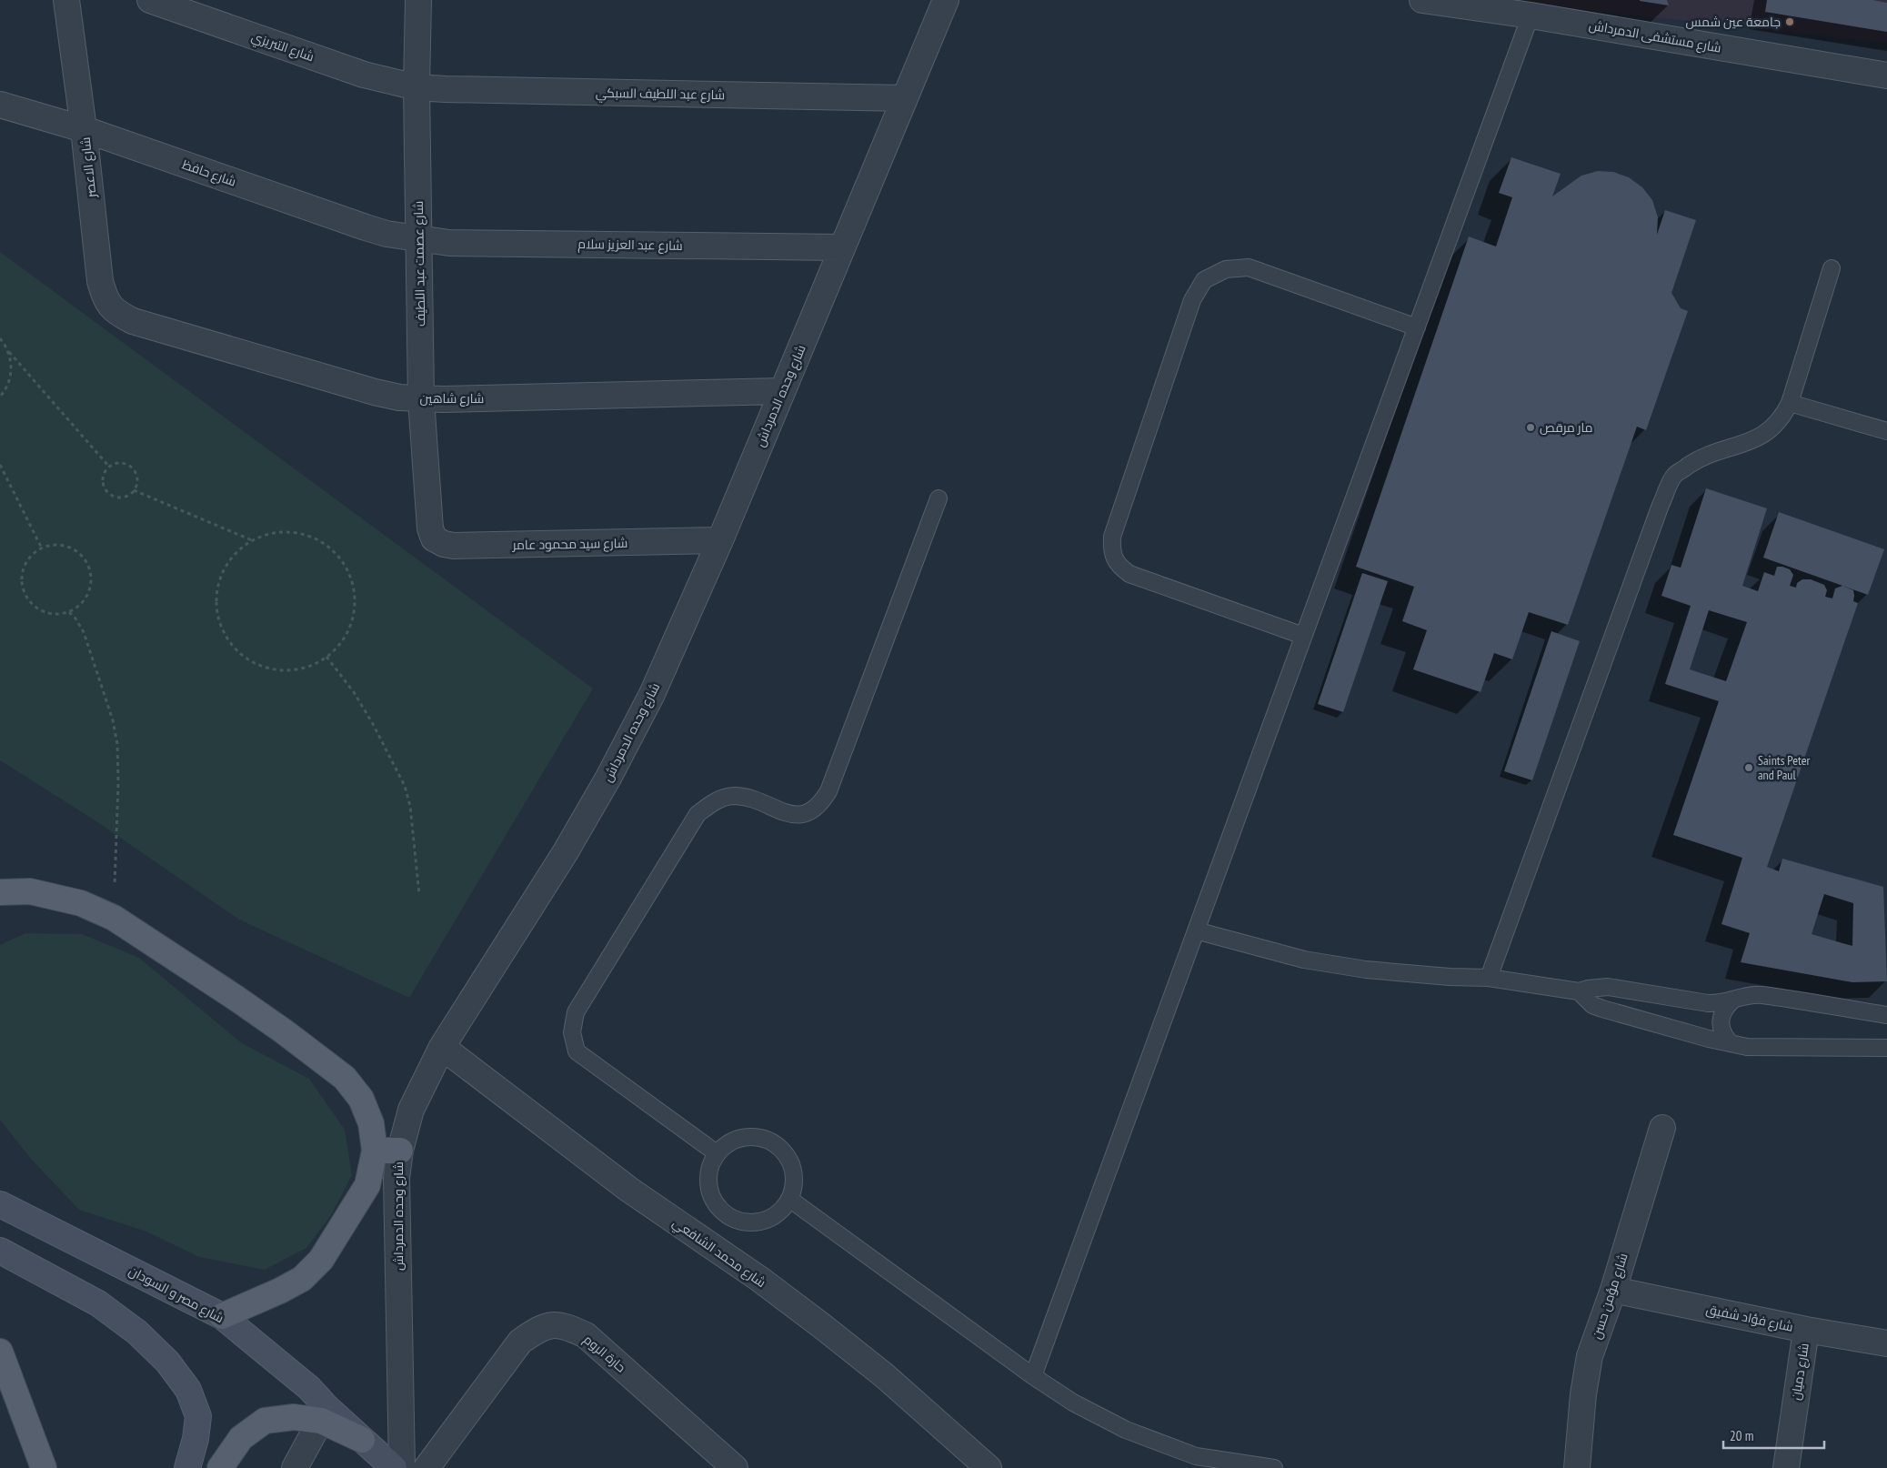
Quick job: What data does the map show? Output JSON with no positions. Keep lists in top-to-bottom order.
{
  "streets": {
    "main road": ["شارع مصر و السودان"],
    "street": [
      "شارع مستشفى الدمرداش",
      "شارع التبريزي",
      "شارع عبد اللطيف السبكي",
      "شارع الاعصر",
      "شارع حافظ",
      "شارع عبد العزيز سلام",
      "شارع عصمت عبد اللطيف",
      "شارع وحده الدمرداش",
      "شارع شاهين",
      "شارع سيد محمود عامر",
      "شارع محمد الشافعي",
      "شارع مؤمن حسن",
      "شارع فؤاد شفيق",
      "حارة الروم",
      "شارع دميان"
    ]
  },
  "crossings": [
    ["شارع التبريزي", "شارع عبد اللطيف السبكي"],
    ["شارع التبريزي", "شارع عصمت عبد اللطيف"],
    ["شارع عبد اللطيف السبكي", "شارع عصمت عبد اللطيف"],
    ["شارع عبد اللطيف السبكي", "شارع وحده الدمرداش"],
    ["شارع الاعصر", "شارع حافظ"],
    ["شارع الاعصر", "شارع شاهين"],
    ["شارع حافظ", "شارع عبد العزيز سلام"],
    ["شارع حافظ", "شارع عصمت عبد اللطيف"],
    ["شارع عبد العزيز سلام", "شارع عصمت عبد اللطيف"],
    ["شارع عبد العزيز سلام", "شارع وحده الدمرداش"],
    ["شارع عصمت عبد اللطيف", "شارع شاهين"],
    ["شارع عصمت عبد اللطيف", "شارع سيد محمود عامر"],
    ["شارع وحده الدمرداش", "شارع شاهين"],
    ["شارع وحده الدمرداش", "شارع سيد محمود عامر"],
    ["شارع وحده الدمرداش", "شارع محمد الشافعي"],
    ["شارع مؤمن حسن", "شارع فؤاد شفيق"],
    ["شارع فؤاد شفيق", "شارع دميان"]
  ],
  "places": ["جامعة عين شمس", "مار مرقص", "Saints Peter and Paul"],
  "scale_bar": "20 m"
}
